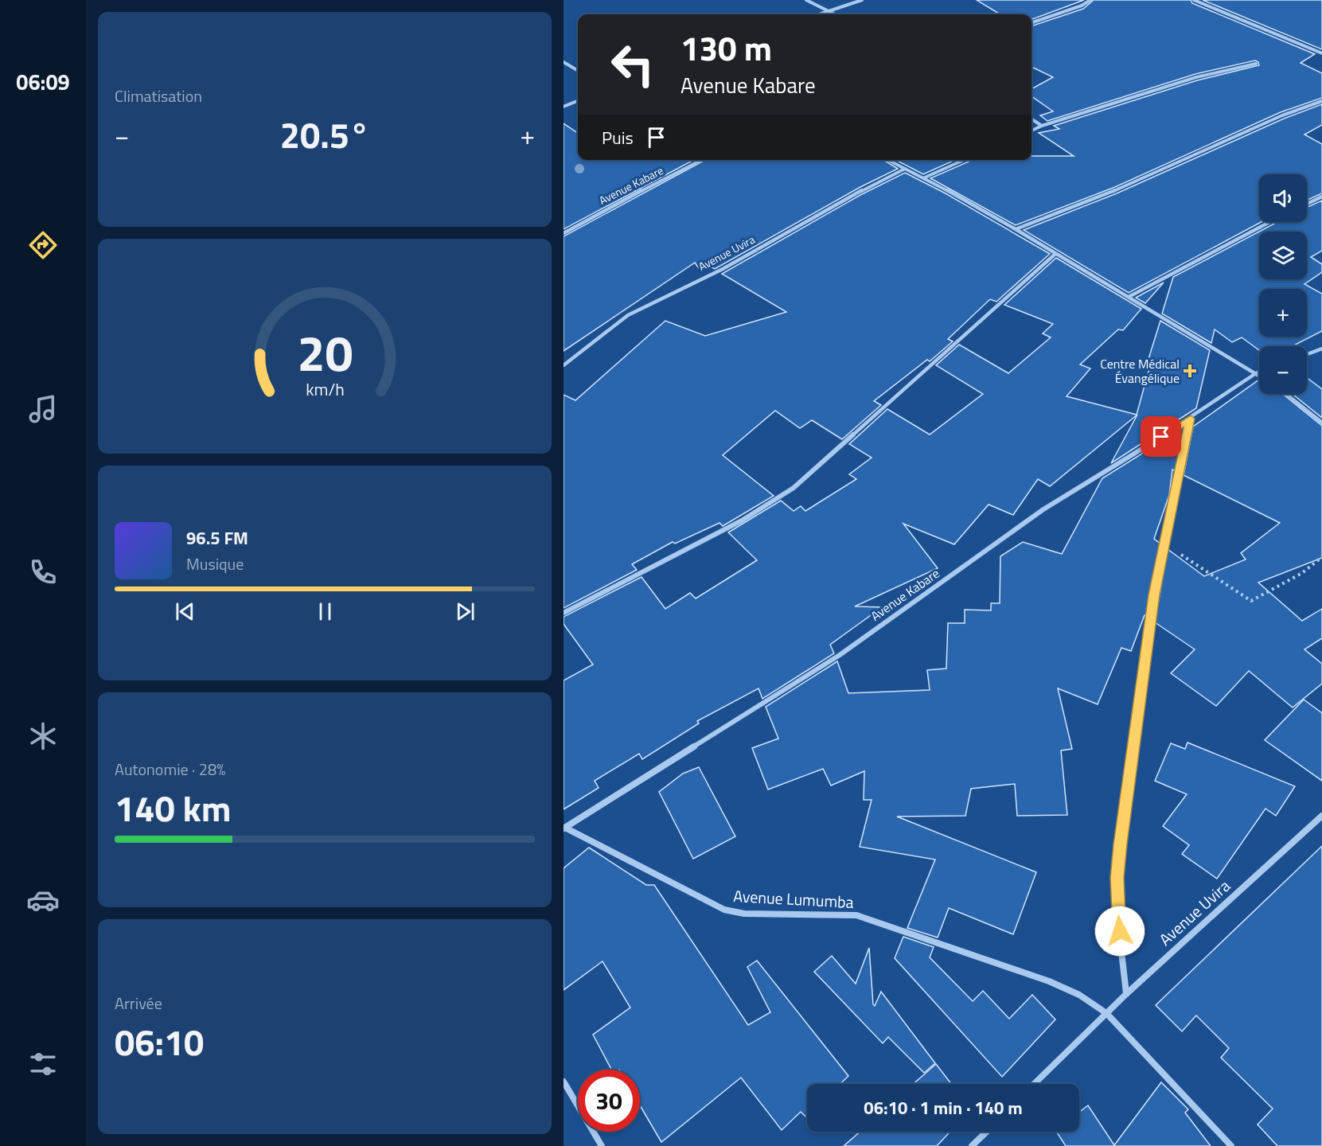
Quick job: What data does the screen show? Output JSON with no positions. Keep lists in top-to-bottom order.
{
  "streets": {
    "street": ["Avenue Kabare", "Avenue Uvira", "Avenue Lumumba"]
  },
  "crossings": [
    ["Avenue Kabare", "Avenue Lumumba"],
    ["Avenue Uvira", "Avenue Lumumba"]
  ],
  "places": {
    "health": ["Centre Médical Évangélique"]
  },
  "page": {
    "tabs": "06:09",
    "tile": [
      "Climatisation",
      ["Autonomie · 28%", "140 km"],
      ["Arrivée", "06:10"]
    ],
    "turn": ["130 m", "Avenue Kabare"],
    "then": "Puis",
    "heat": ["−", "20.5°", "+"],
    "map_buttons": ["+", "−"],
    "song": ["96.5 FM", "Musique"],
    "limit": "30",
    "trip": "06:10 · 1 min · 140 m",
    "gauge": ["20", "km/h"]
  }
}
